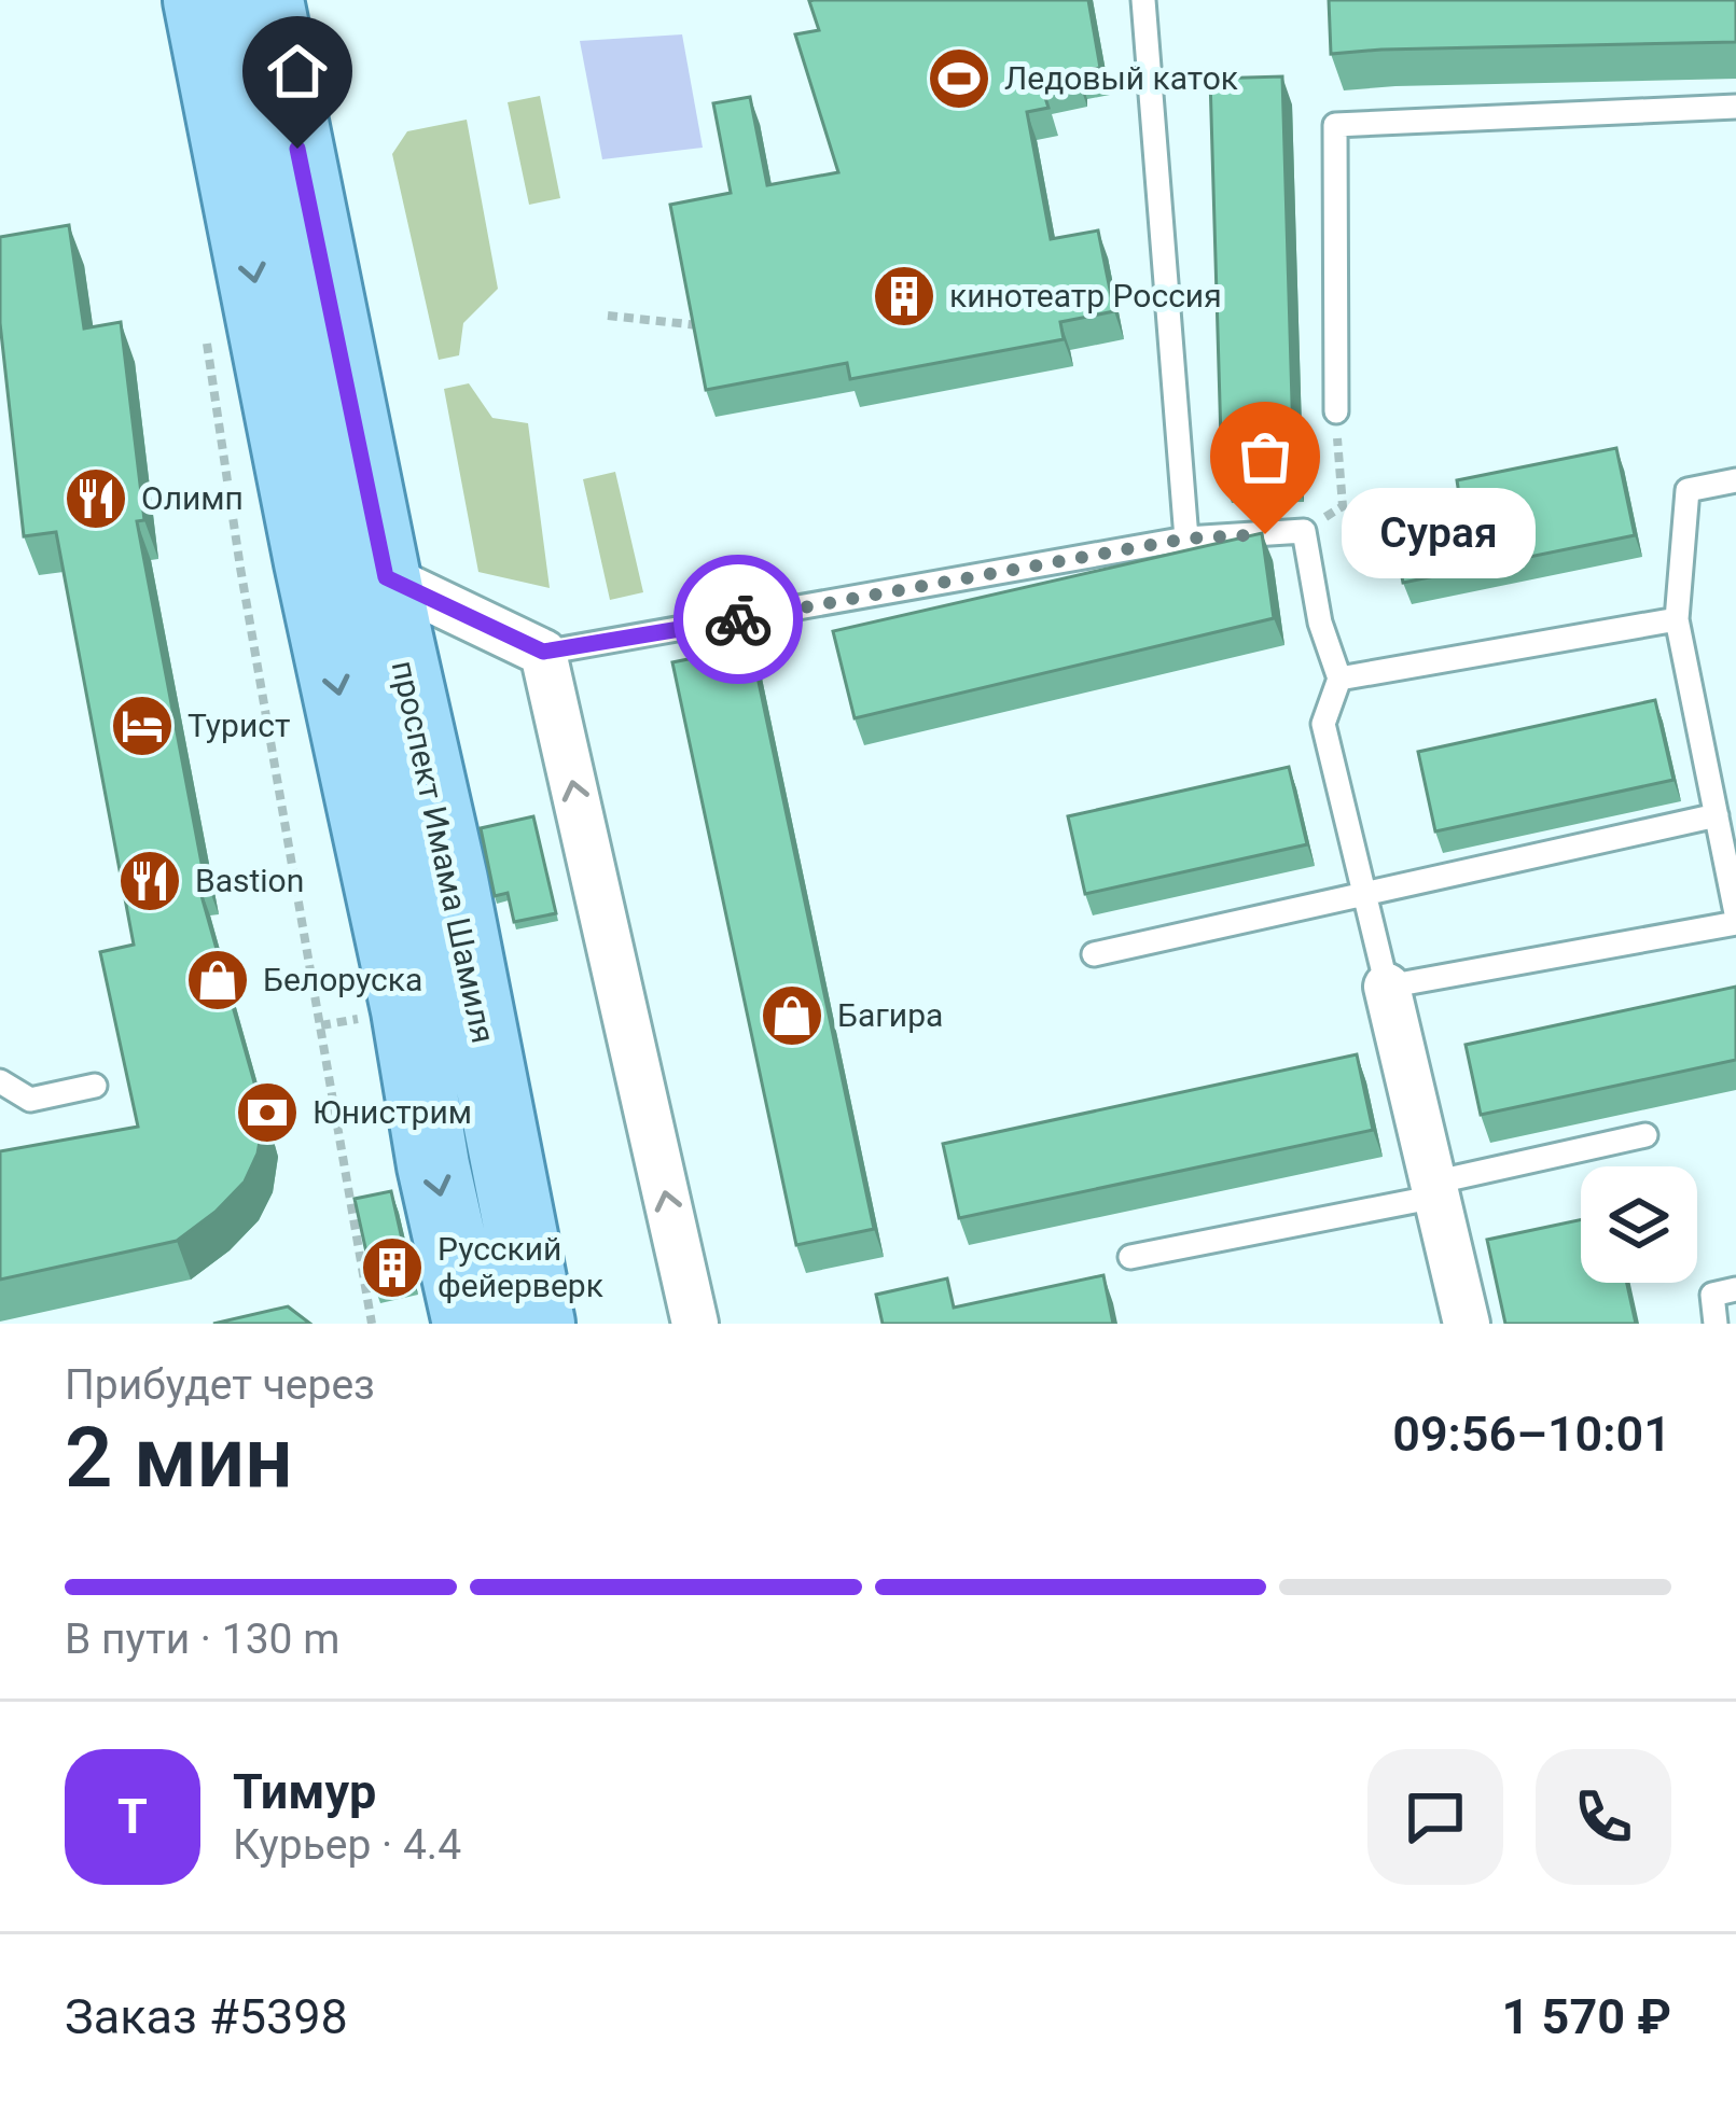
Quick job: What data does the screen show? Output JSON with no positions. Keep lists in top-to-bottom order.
{
  "streets": {
    "main road": ["проспект Имама Шамиля"]
  },
  "places": {
    "sports": ["Ледовый каток"],
    "building": ["кинотеатр Россия", "Русский фейерверк"],
    "restaurant": ["Олимп", "Bastion"],
    "other": ["Сурая"],
    "hotel": ["Турист"],
    "shop": ["Белоруска", "Багира"],
    "bank": ["Юнистрим"]
  },
  "page": {
    "bubble": "Сурая",
    "heading": ["2 мин", "Прибудет через", "09:56–10:01"],
    "panel": [
      "Тимур",
      "Курьер · 4.4",
      "Заказ #5398",
      "1 570 ₽"
    ],
    "bar": "В пути · 130 m",
    "round": "Т"
  }
}
